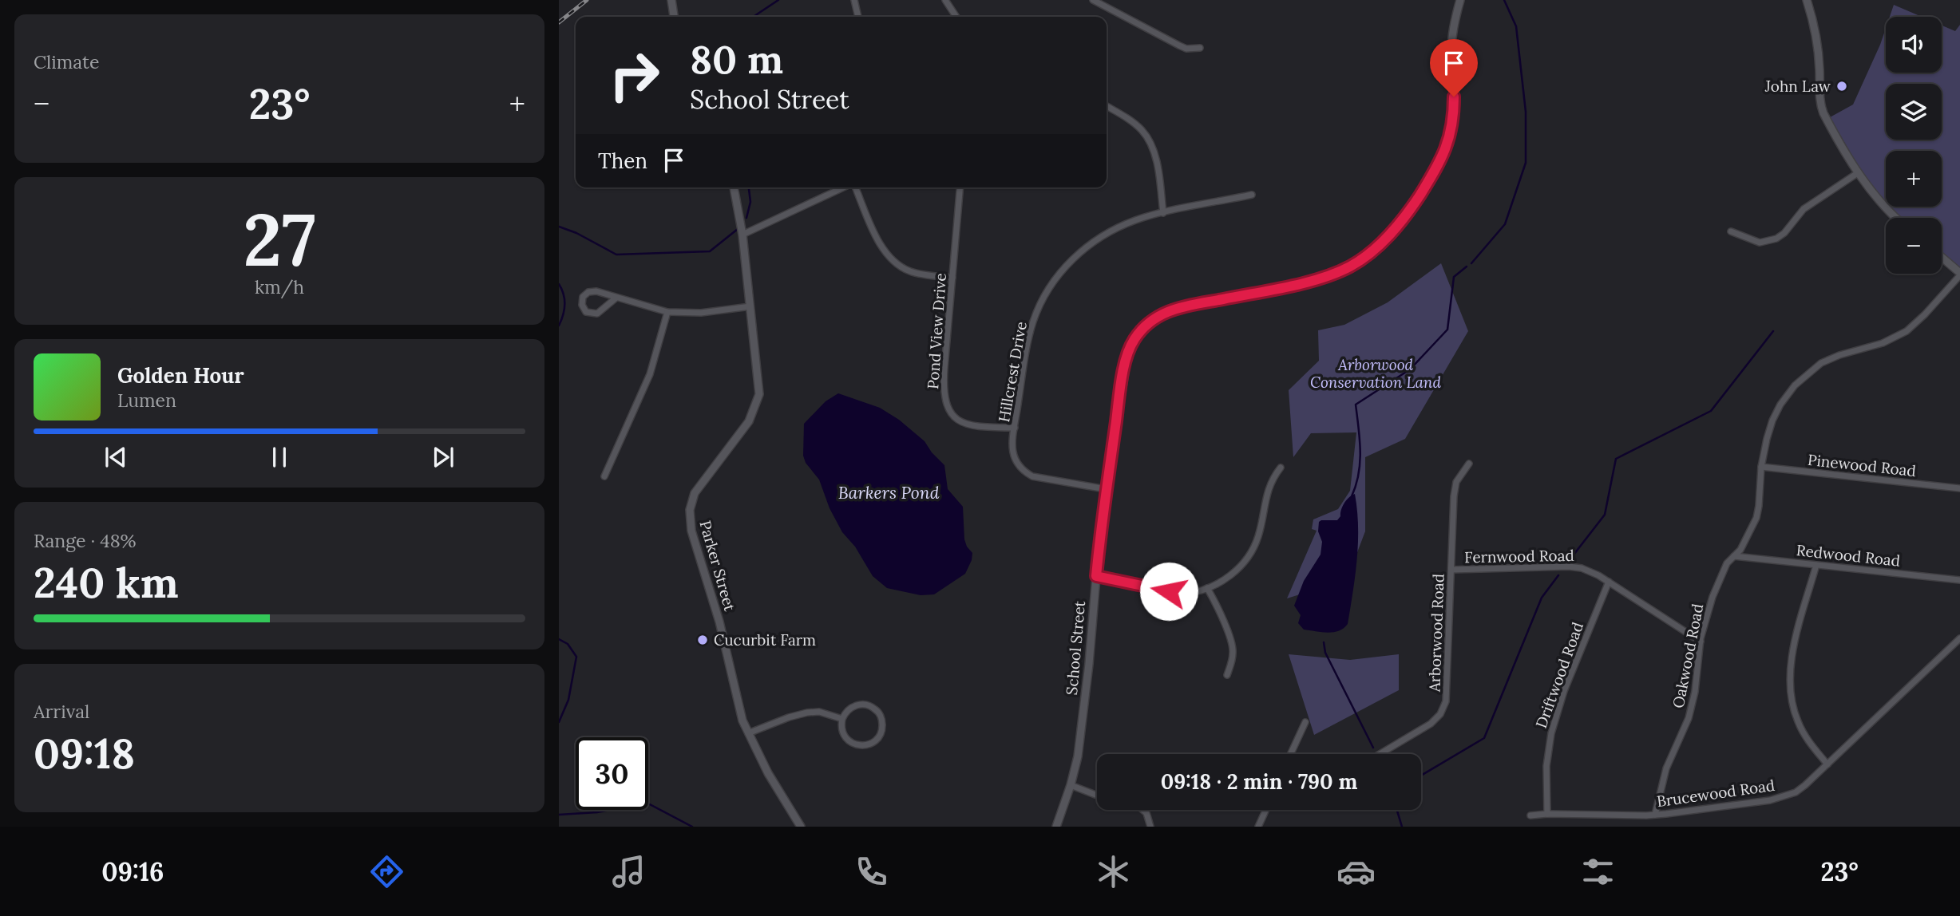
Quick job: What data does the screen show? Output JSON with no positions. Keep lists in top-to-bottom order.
{
  "streets": {
    "street": [
      "Pond View Drive",
      "Hillcrest Drive",
      "Pinewood Road",
      "Redwood Road",
      "Fernwood Road",
      "Parker Street",
      "Arborwood Road",
      "School Street",
      "Oakwood Road",
      "Driftwood Road",
      "Brucewood Road"
    ]
  },
  "crossings": [
    ["Pond View Drive", "Hillcrest Drive"],
    ["Hillcrest Drive", "School Street"],
    ["Pinewood Road", "Oakwood Road"],
    ["Redwood Road", "Oakwood Road"],
    ["Fernwood Road", "Arborwood Road"],
    ["Fernwood Road", "Oakwood Road"],
    ["Fernwood Road", "Driftwood Road"],
    ["Oakwood Road", "Brucewood Road"],
    ["Driftwood Road", "Brucewood Road"]
  ],
  "water": ["Barkers Pond"],
  "parks": ["Arborwood Conservation Land"],
  "places": ["John Law", "Cucurbit Farm"],
  "page": {
    "tile": [
      "Climate",
      ["27", "km/h"],
      ["Range · 48%", "240 km"],
      ["Arrival", "09:18"]
    ],
    "map_buttons": ["+", "−"],
    "turn": ["80 m", "School Street"],
    "heat": ["−", "23°", "+"],
    "then": "Then",
    "song": ["Golden Hour", "Lumen"],
    "limit": "30",
    "trip": "09:18 · 2 min · 790 m",
    "tabs": ["09:16", "23°"]
  }
}
